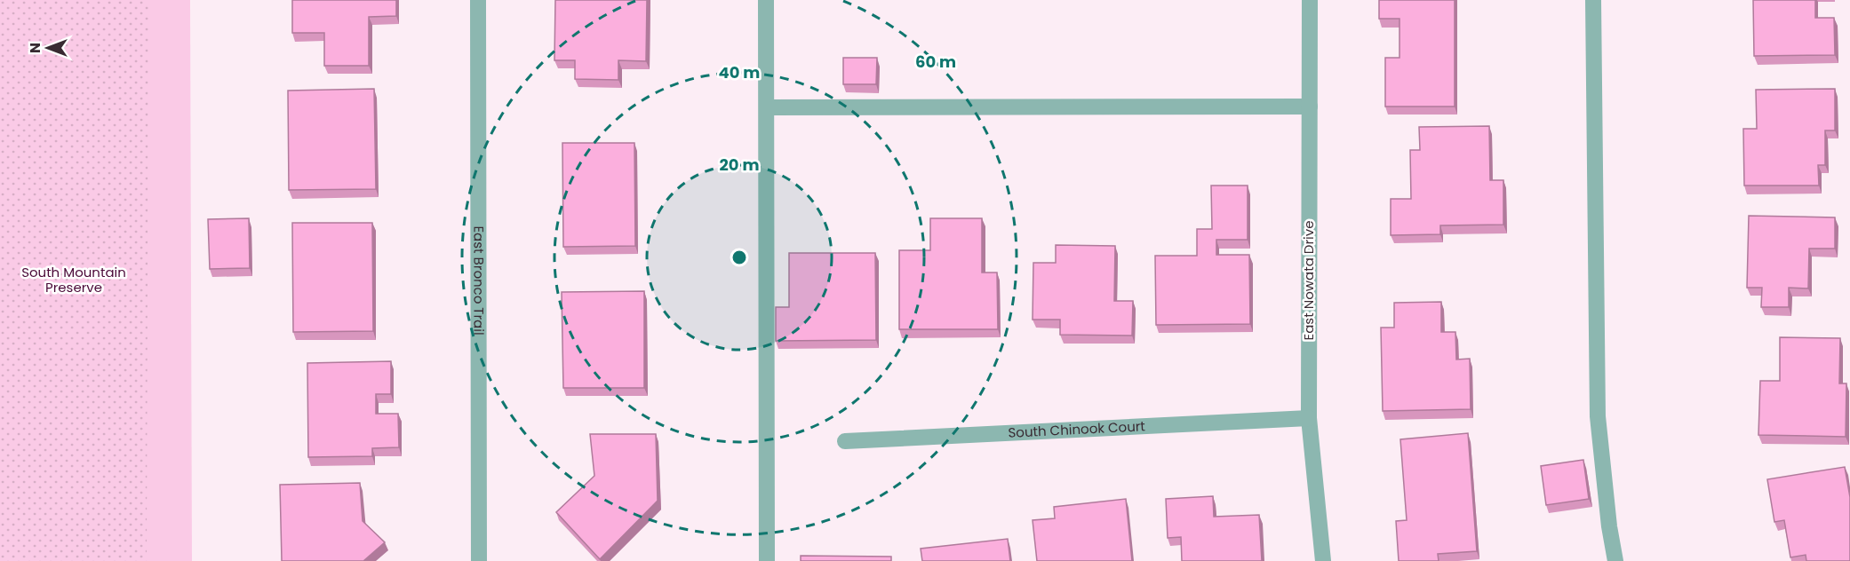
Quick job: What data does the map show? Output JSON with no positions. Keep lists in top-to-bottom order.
{
  "streets": {
    "street": ["East Bronco Trail", "East Nowata Drive", "South Chinook Court"]
  },
  "crossings": [
    ["East Nowata Drive", "South Chinook Court"]
  ],
  "parks": ["South Mountain Preserve"],
  "north": "left",
  "rings": ["60 m", "40 m", "20 m"]
}
